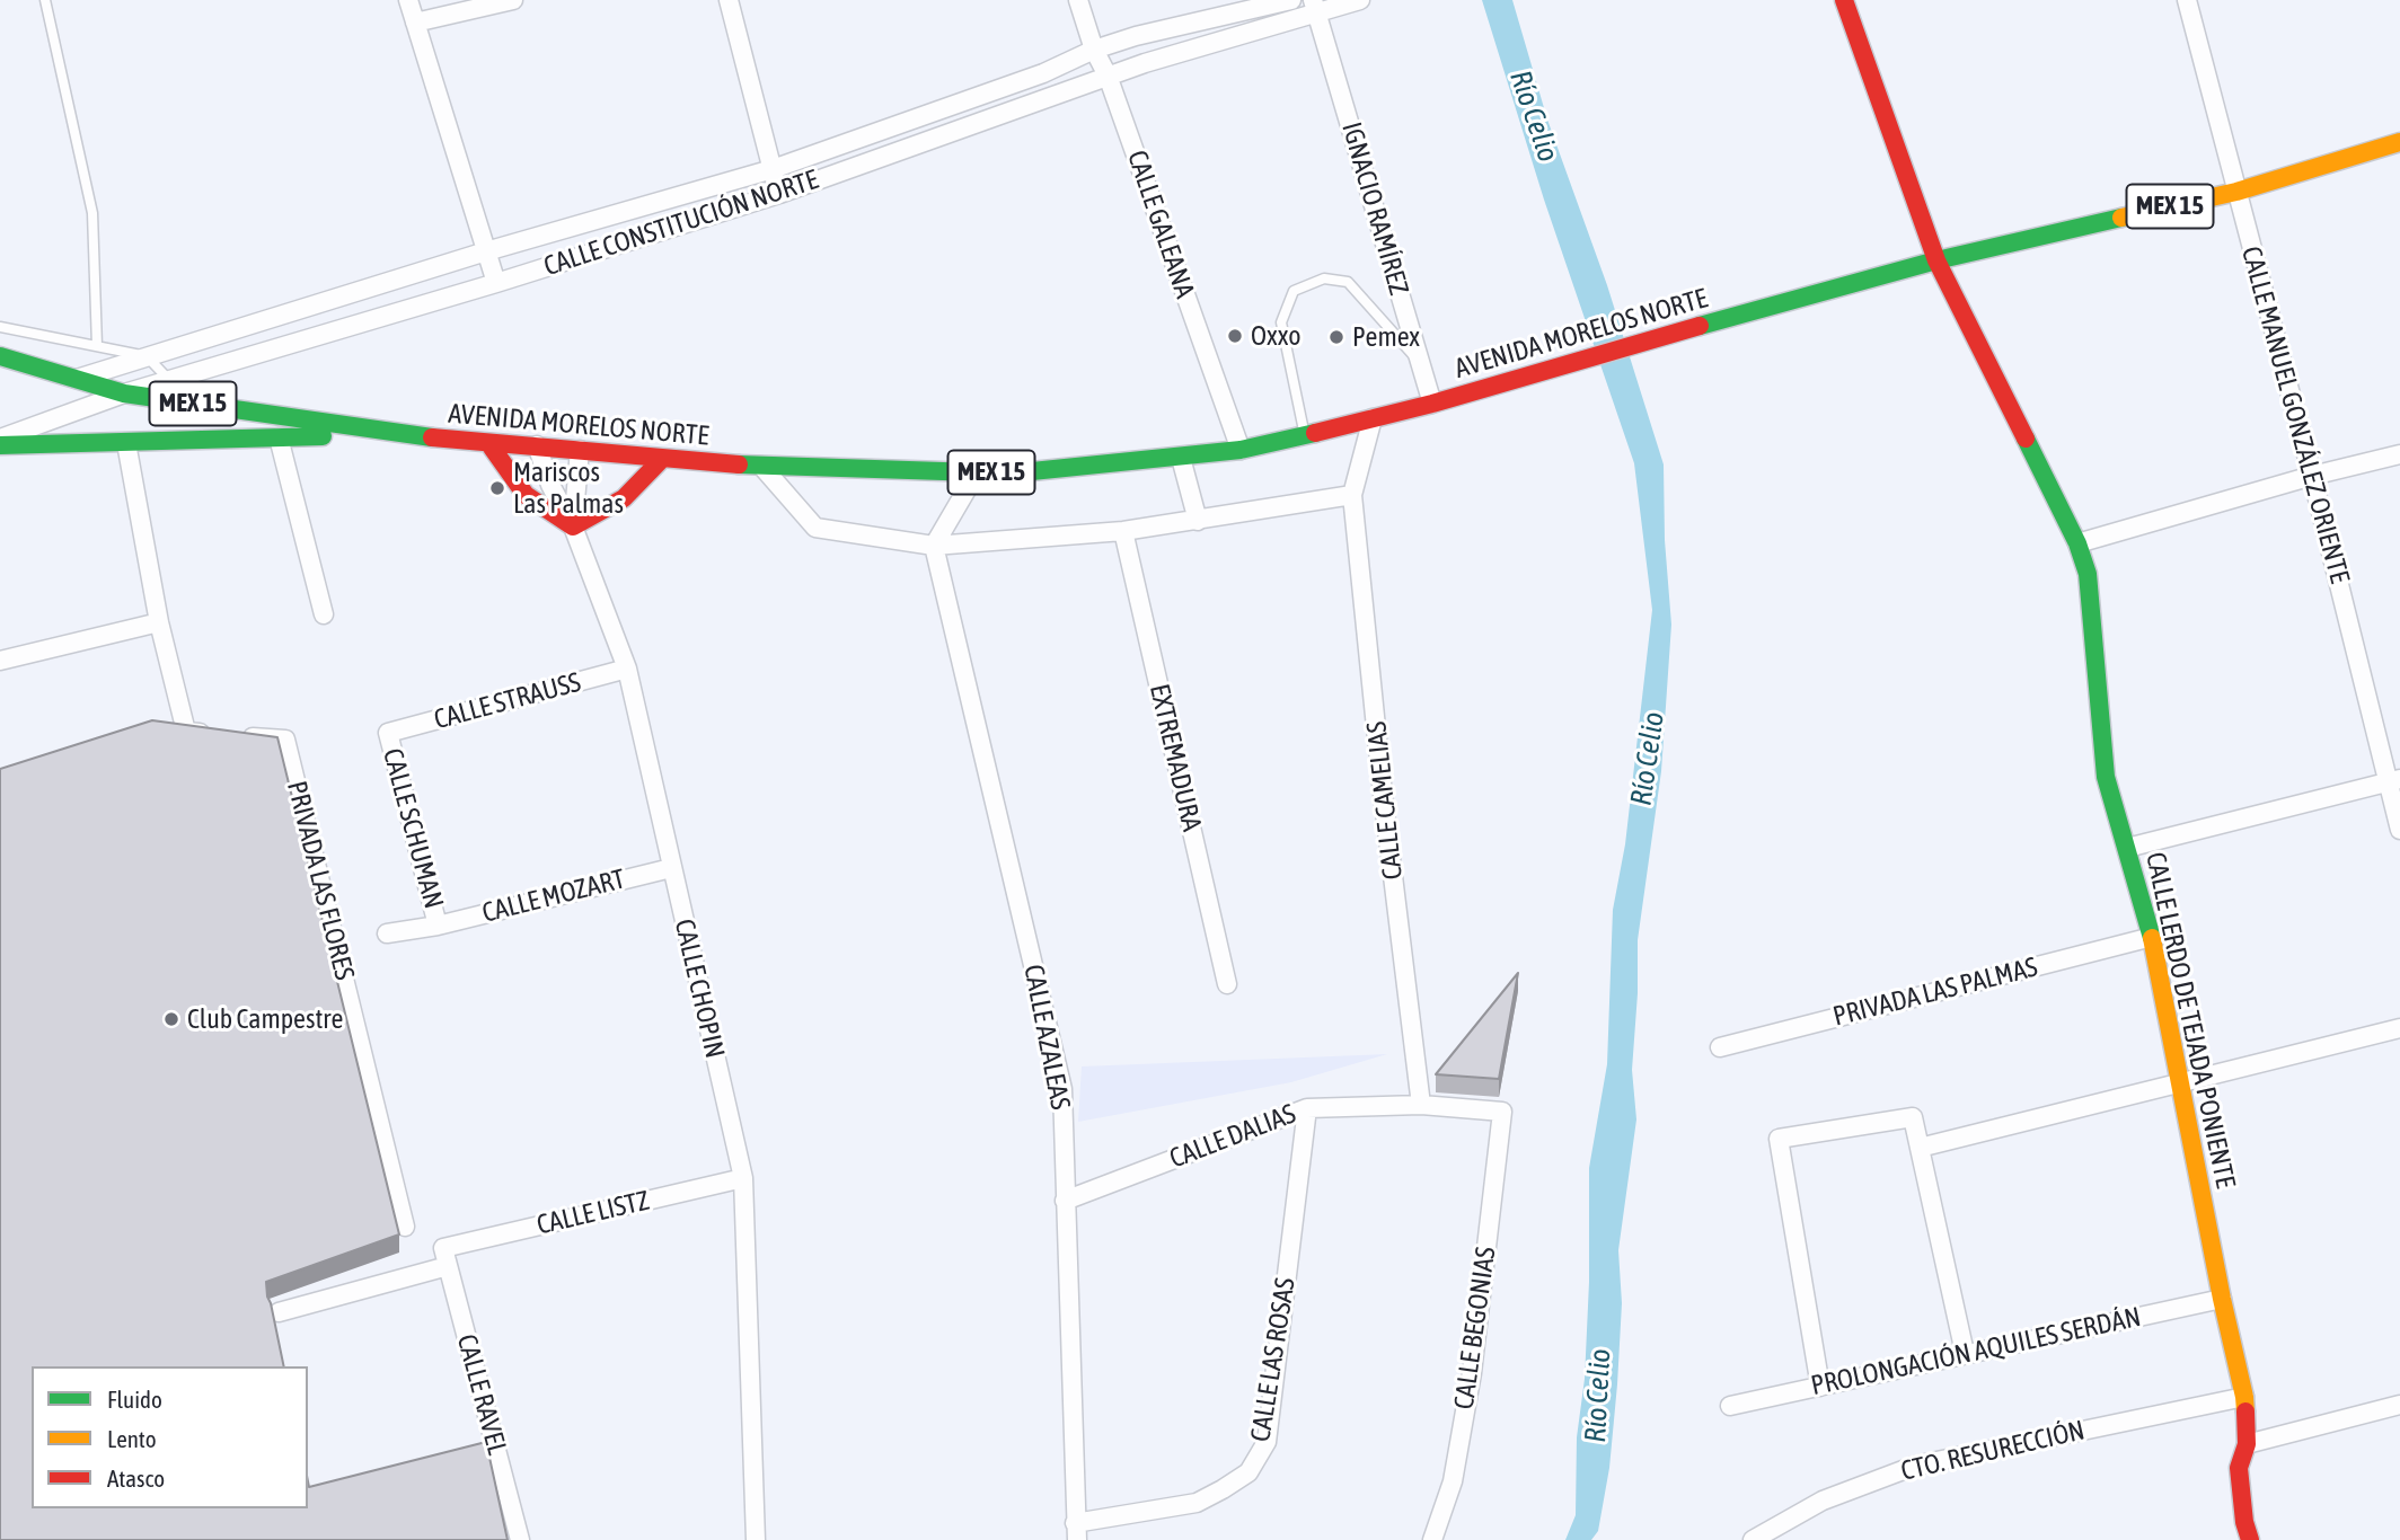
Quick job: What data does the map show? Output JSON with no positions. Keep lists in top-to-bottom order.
{
  "streets": {
    "main road": ["MEX 15", "AVENIDA MORELOS NORTE", "CALLE LERDO DE TEJADA PONIENTE"],
    "street": [
      "IGNACIO RAMÍREZ",
      "CALLE CONSTITUCIÓN NORTE",
      "CALLE GALEANA",
      "CALLE MANUEL GONZÁLEZ ORIENTE",
      "CALLE STRAUSS",
      "EXTREMADURA",
      "CALLE CAMELIAS",
      "CALLE SCHUMAN",
      "PRIVADA LAS FLORES",
      "CALLE MOZART",
      "CALLE CHOPIN",
      "PRIVADA LAS PALMAS",
      "CALLE AZALEAS",
      "CALLE DALIAS",
      "CALLE LISTZ",
      "CALLE BEGONIAS",
      "PROLONGACIÓN AQUILES SERDÁN",
      "CALLE LAS ROSAS",
      "CALLE RAVEL",
      "CTO. RESURECCIÓN"
    ]
  },
  "crossings": [
    ["MEX 15", "CALLE CONSTITUCIÓN NORTE"],
    ["MEX 15", "AVENIDA MORELOS NORTE"],
    ["MEX 15", "PRIVADA LAS FLORES"],
    ["IGNACIO RAMÍREZ", "CALLE CONSTITUCIÓN NORTE"],
    ["IGNACIO RAMÍREZ", "AVENIDA MORELOS NORTE"],
    ["CALLE CONSTITUCIÓN NORTE", "CALLE GALEANA"],
    ["CALLE GALEANA", "AVENIDA MORELOS NORTE"],
    ["AVENIDA MORELOS NORTE", "CALLE MANUEL GONZÁLEZ ORIENTE"],
    ["AVENIDA MORELOS NORTE", "CALLE CHOPIN"],
    ["AVENIDA MORELOS NORTE", "CALLE LERDO DE TEJADA PONIENTE"],
    ["CALLE STRAUSS", "CALLE SCHUMAN"],
    ["CALLE STRAUSS", "CALLE CHOPIN"],
    ["CALLE CAMELIAS", "CALLE DALIAS"],
    ["CALLE SCHUMAN", "CALLE MOZART"],
    ["CALLE MOZART", "CALLE CHOPIN"],
    ["CALLE CHOPIN", "CALLE LISTZ"],
    ["PRIVADA LAS PALMAS", "CALLE LERDO DE TEJADA PONIENTE"],
    ["CALLE LERDO DE TEJADA PONIENTE", "PROLONGACIÓN AQUILES SERDÁN"],
    ["CALLE LERDO DE TEJADA PONIENTE", "CTO. RESURECCIÓN"],
    ["CALLE AZALEAS", "CALLE DALIAS"],
    ["CALLE AZALEAS", "CALLE LAS ROSAS"],
    ["CALLE DALIAS", "CALLE BEGONIAS"],
    ["CALLE DALIAS", "CALLE LAS ROSAS"],
    ["CALLE LISTZ", "CALLE RAVEL"]
  ],
  "water": ["Río Celio"],
  "places": [
    "Oxxo",
    "Pemex",
    "Mariscos Las Palmas",
    "Club Campestre"
  ],
  "legend": ["Fluido", "Lento", "Atasco"]
}
